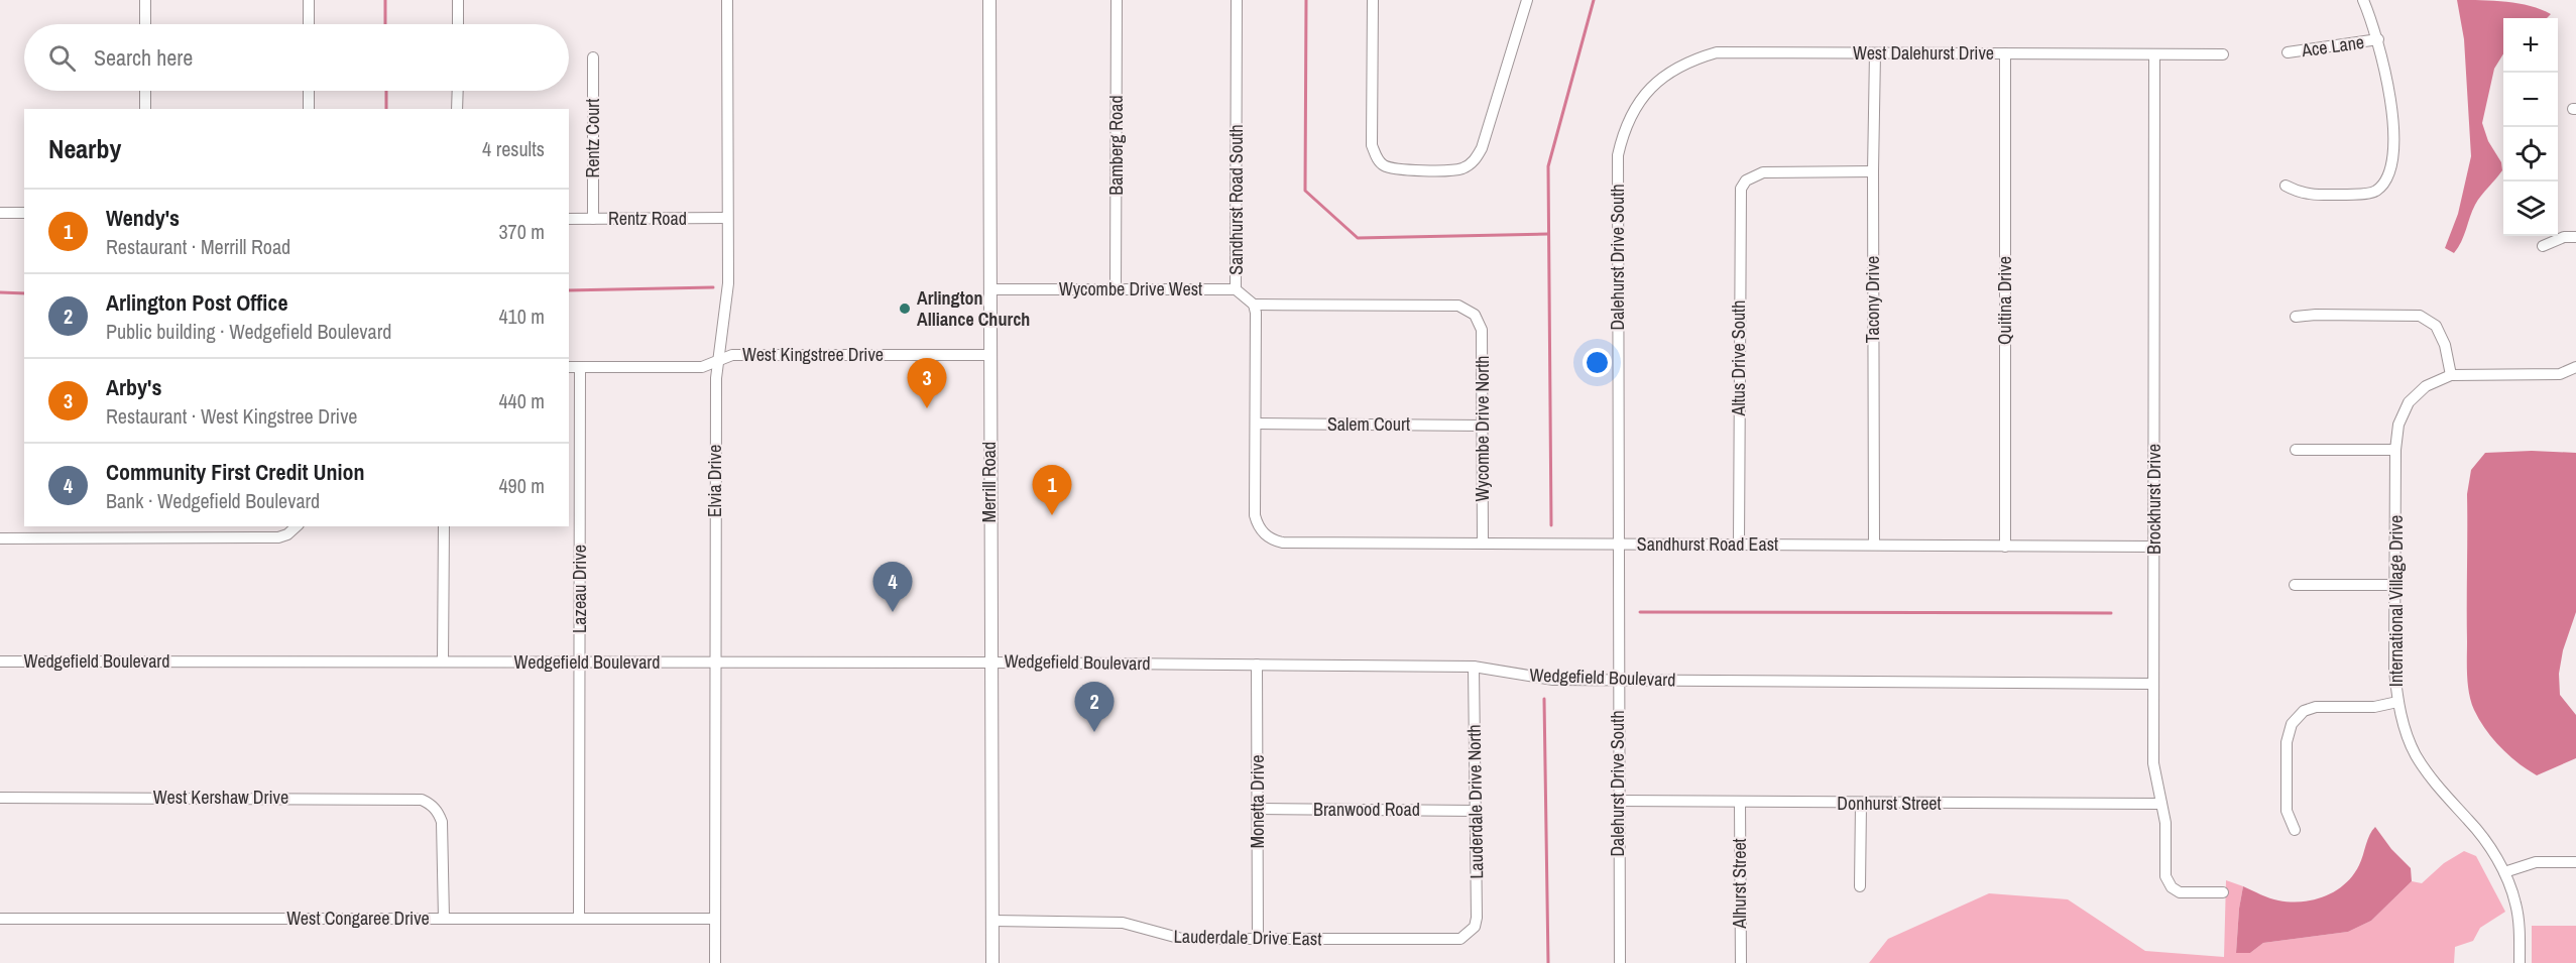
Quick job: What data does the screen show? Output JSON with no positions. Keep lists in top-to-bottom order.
{
  "streets": {
    "main road": ["Merrill Road"],
    "street": [
      "Ace Lane",
      "West Dalehurst Drive",
      "Rentz Court",
      "Bamberg Road",
      "Sandhurst Road South",
      "Rentz Road",
      "Dalehurst Drive South",
      "Wycombe Drive West",
      "Tacony Drive",
      "Quitina Drive",
      "West Kingstree Drive",
      "Altus Drive South",
      "Salem Court",
      "Wycombe Drive North",
      "Elvia Drive",
      "Brockhurst Drive",
      "Sandhurst Road East",
      "Lazeau Drive",
      "International Village Drive",
      "Wedgefield Boulevard",
      "West Kershaw Drive",
      "Monetta Drive",
      "Lauderdale Drive North",
      "Donhurst Street",
      "Branwood Road",
      "Alhurst Street",
      "West Congaree Drive",
      "Lauderdale Drive East"
    ]
  },
  "crossings": [
    ["West Dalehurst Drive", "Dalehurst Drive South"],
    ["West Dalehurst Drive", "Tacony Drive"],
    ["West Dalehurst Drive", "Quitina Drive"],
    ["West Dalehurst Drive", "Brockhurst Drive"],
    ["Rentz Court", "Rentz Road"],
    ["Bamberg Road", "Wycombe Drive West"],
    ["Sandhurst Road South", "Wycombe Drive West"],
    ["Sandhurst Road South", "Wycombe Drive North"],
    ["Rentz Road", "Elvia Drive"],
    ["Dalehurst Drive South", "Sandhurst Road East"],
    ["Dalehurst Drive South", "Wedgefield Boulevard"],
    ["Dalehurst Drive South", "Donhurst Street"],
    ["Wycombe Drive West", "Merrill Road"],
    ["Tacony Drive", "Altus Drive South"],
    ["Tacony Drive", "Sandhurst Road East"],
    ["Quitina Drive", "Sandhurst Road East"],
    ["West Kingstree Drive", "Elvia Drive"],
    ["West Kingstree Drive", "Merrill Road"],
    ["West Kingstree Drive", "Lazeau Drive"],
    ["Altus Drive South", "Sandhurst Road East"],
    ["Salem Court", "Wycombe Drive North"],
    ["Salem Court", "Sandhurst Road East"],
    ["Wycombe Drive North", "Sandhurst Road East"],
    ["Elvia Drive", "Wedgefield Boulevard"],
    ["Elvia Drive", "West Congaree Drive"],
    ["Merrill Road", "Wedgefield Boulevard"],
    ["Merrill Road", "Lauderdale Drive East"],
    ["Brockhurst Drive", "Sandhurst Road East"],
    ["Brockhurst Drive", "Wedgefield Boulevard"],
    ["Brockhurst Drive", "Donhurst Street"],
    ["Lazeau Drive", "Wedgefield Boulevard"],
    ["Lazeau Drive", "West Congaree Drive"],
    ["Wedgefield Boulevard", "Monetta Drive"],
    ["Wedgefield Boulevard", "Lauderdale Drive North"],
    ["West Kershaw Drive", "West Congaree Drive"],
    ["Monetta Drive", "Branwood Road"],
    ["Monetta Drive", "Lauderdale Drive East"],
    ["Lauderdale Drive North", "Branwood Road"],
    ["Lauderdale Drive North", "Lauderdale Drive East"],
    ["Donhurst Street", "Alhurst Street"]
  ],
  "places": ["Arlington Alliance Church"],
  "page": {
    "map_buttons": ["+", "−"],
    "search": "Search here",
    "heading": ["Nearby", "4 results"],
    "list": [
      {
        "mark": "1",
        "name": "Wendy's",
        "note": "Restaurant · Merrill Road",
        "value": "370 m"
      },
      {
        "mark": "2",
        "name": "Arlington Post Office",
        "note": "Public building · Wedgefield Boulevard",
        "value": "410 m"
      },
      {
        "mark": "3",
        "name": "Arby's",
        "note": "Restaurant · West Kingstree Drive",
        "value": "440 m"
      },
      {
        "mark": "4",
        "name": "Community First Credit Union",
        "note": "Bank · Wedgefield Boulevard",
        "value": "490 m"
      }
    ],
    "pins": [
      "3",
      "1",
      "4",
      "2"
    ]
  }
}
